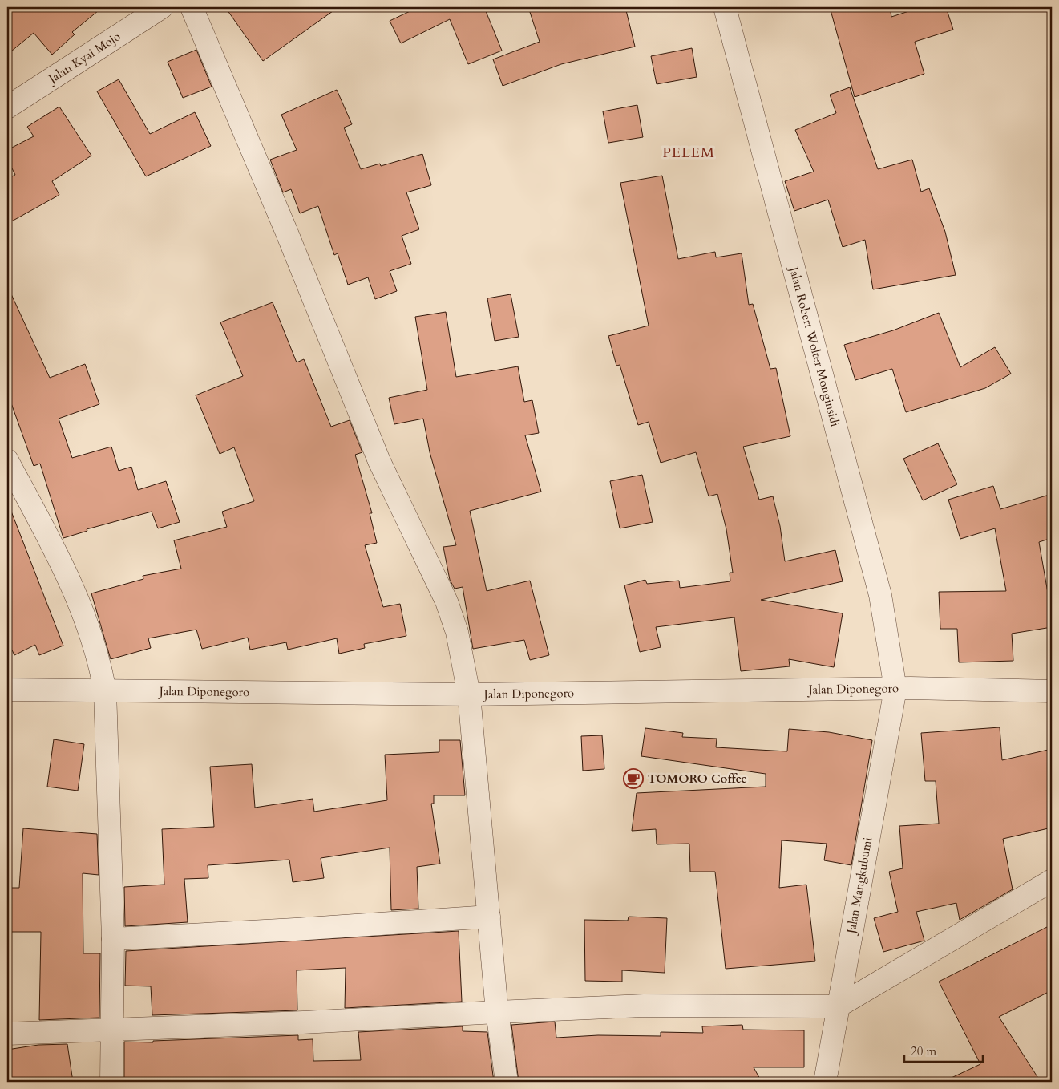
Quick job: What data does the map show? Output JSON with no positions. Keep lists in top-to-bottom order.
{
  "streets": {
    "street": [
      "Jalan Kyai Mojo",
      "Jalan Robert Wolter Monginsidi",
      "Jalan Diponegoro",
      "Jalan Mangkubumi"
    ]
  },
  "crossings": [
    ["Jalan Robert Wolter Monginsidi", "Jalan Diponegoro"],
    ["Jalan Robert Wolter Monginsidi", "Jalan Mangkubumi"],
    ["Jalan Diponegoro", "Jalan Mangkubumi"]
  ],
  "districts": ["PELEM"],
  "places": {
    "cafe": ["TOMORO Coffee"]
  },
  "scale_bar": "20 m"
}
